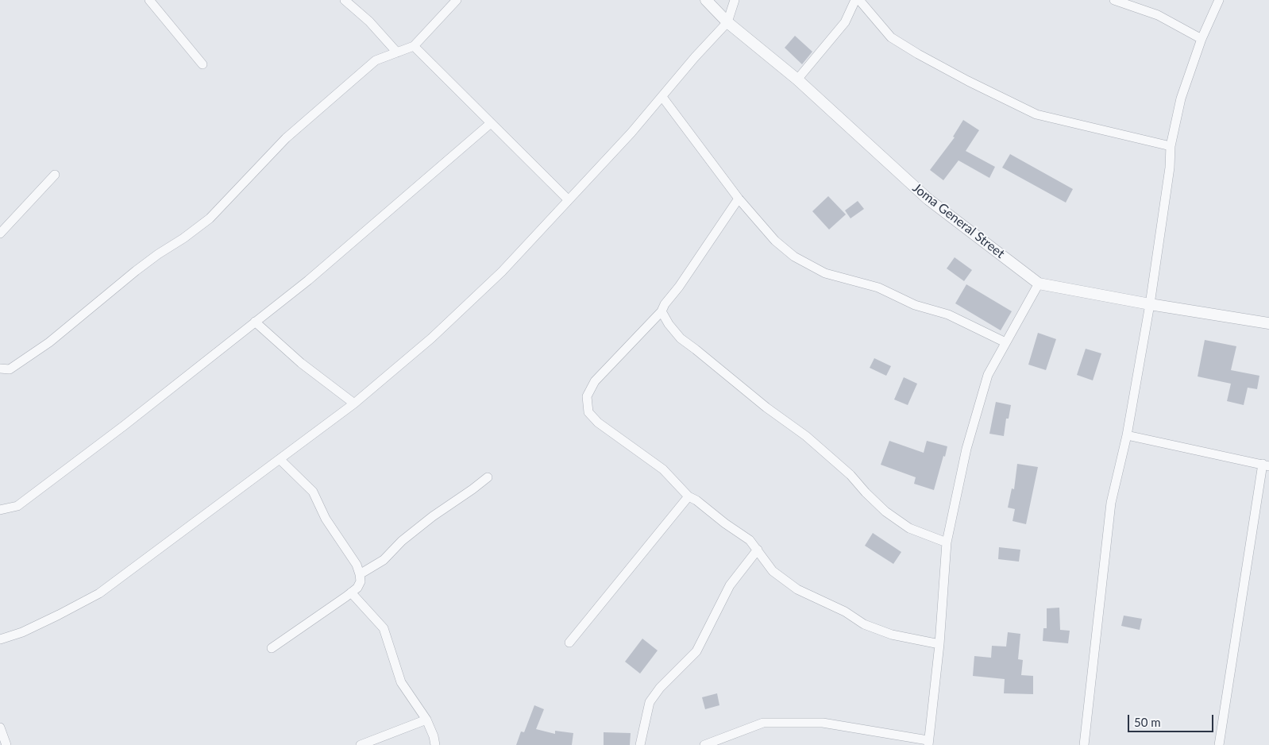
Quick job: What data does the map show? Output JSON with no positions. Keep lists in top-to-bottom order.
{
  "streets": {
    "street": ["Joma General Street"]
  },
  "scale_bar": "50 m"
}
